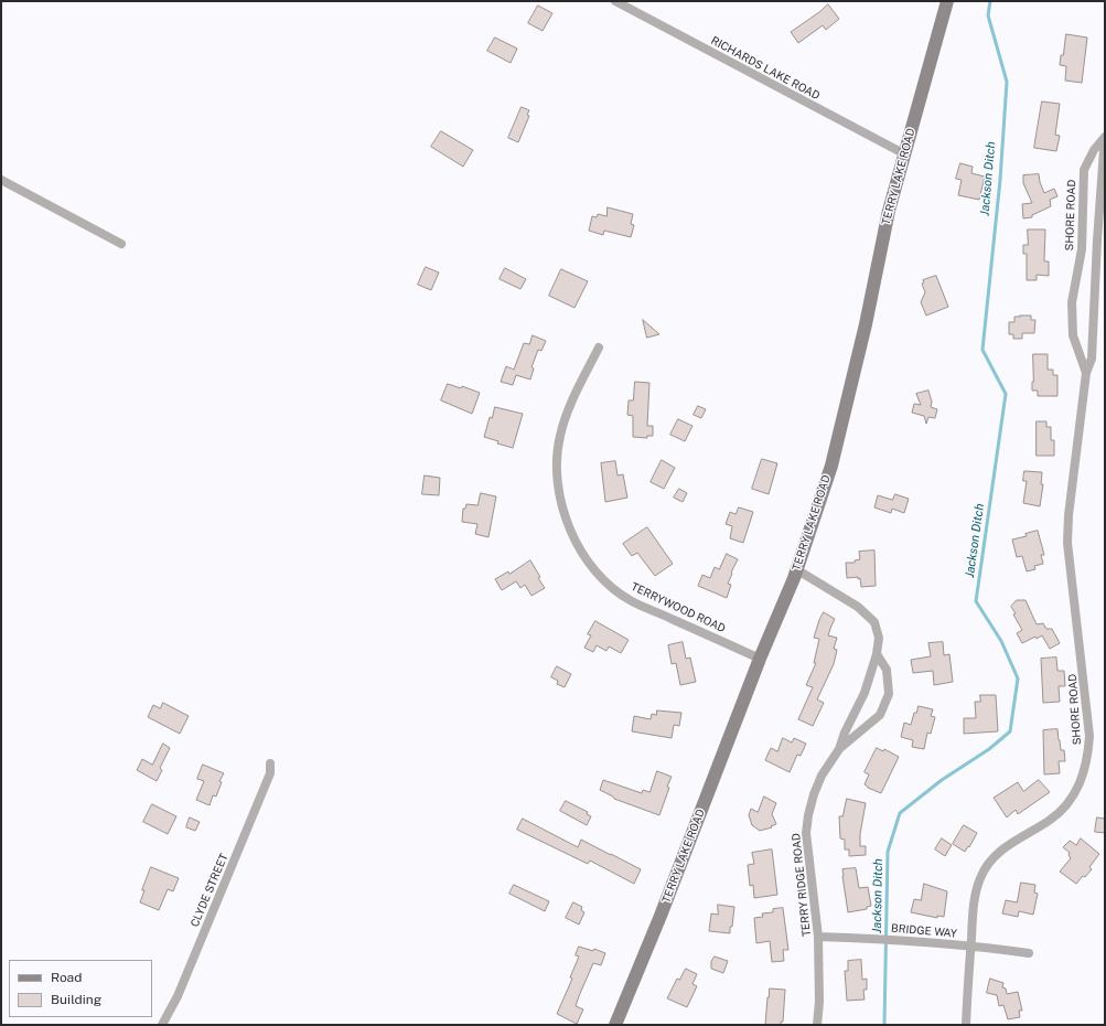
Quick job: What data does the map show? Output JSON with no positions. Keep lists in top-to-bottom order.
{
  "streets": {
    "main road": ["TERRY LAKE ROAD"],
    "street": [
      "RICHARDS LAKE ROAD",
      "SHORE ROAD",
      "TERRYWOOD ROAD",
      "TERRY RIDGE ROAD",
      "CLYDE STREET",
      "BRIDGE WAY"
    ]
  },
  "crossings": [
    ["RICHARDS LAKE ROAD", "TERRY LAKE ROAD"],
    ["TERRY LAKE ROAD", "TERRYWOOD ROAD"],
    ["TERRY LAKE ROAD", "TERRY RIDGE ROAD"],
    ["SHORE ROAD", "BRIDGE WAY"],
    ["TERRY RIDGE ROAD", "BRIDGE WAY"]
  ],
  "water": ["Jackson Ditch"],
  "legend": ["Road", "Building"]
}
